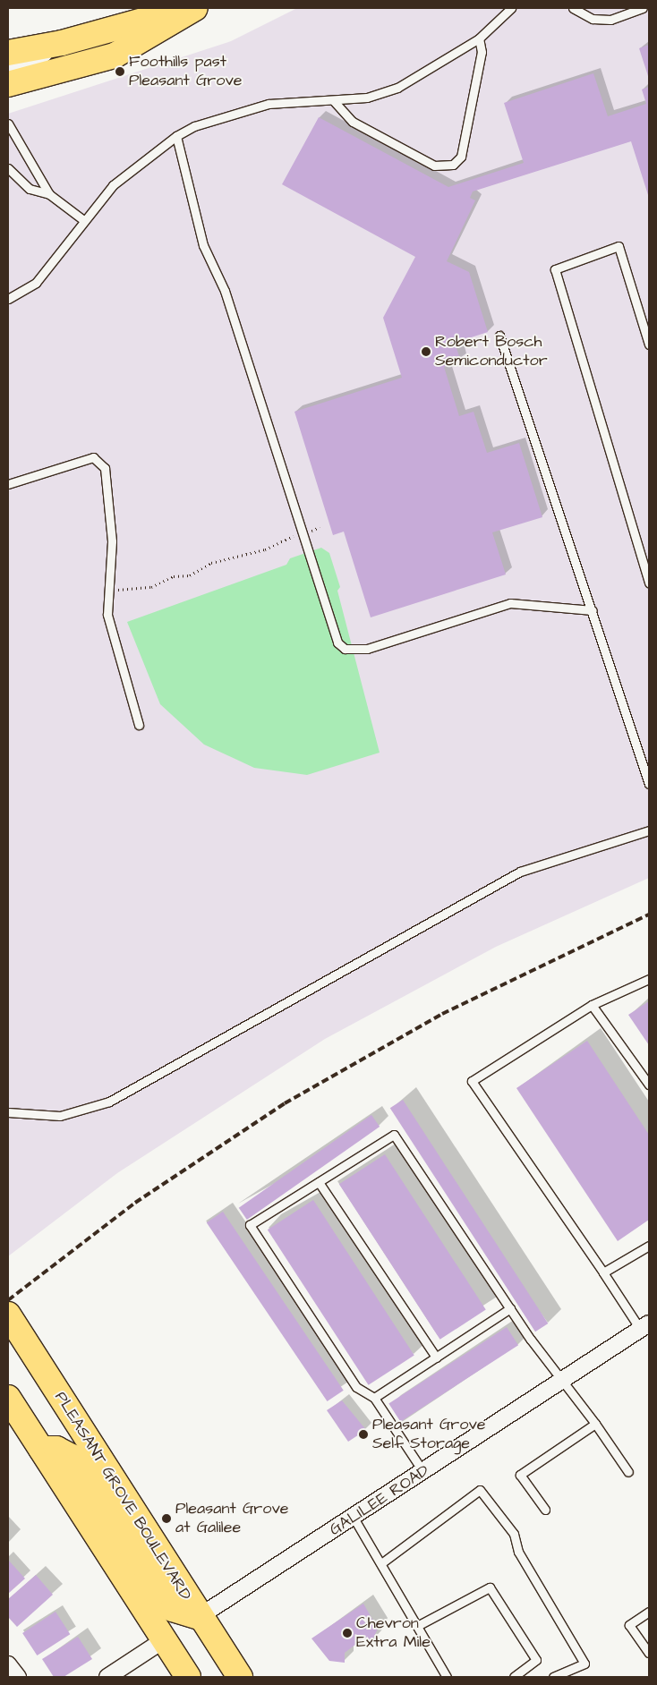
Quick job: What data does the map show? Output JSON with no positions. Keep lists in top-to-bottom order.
{
  "streets": {
    "main road": ["PLEASANT GROVE BOULEVARD"],
    "street": ["GALILEE ROAD"]
  },
  "crossings": [
    ["PLEASANT GROVE BOULEVARD", "GALILEE ROAD"]
  ],
  "places": [
    "Foothills past Pleasant Grove",
    "Robert Bosch Semiconductor",
    "Pleasant Grove Self Storage",
    "Pleasant Grove at Galilee",
    "Chevron Extra Mile"
  ]
}
